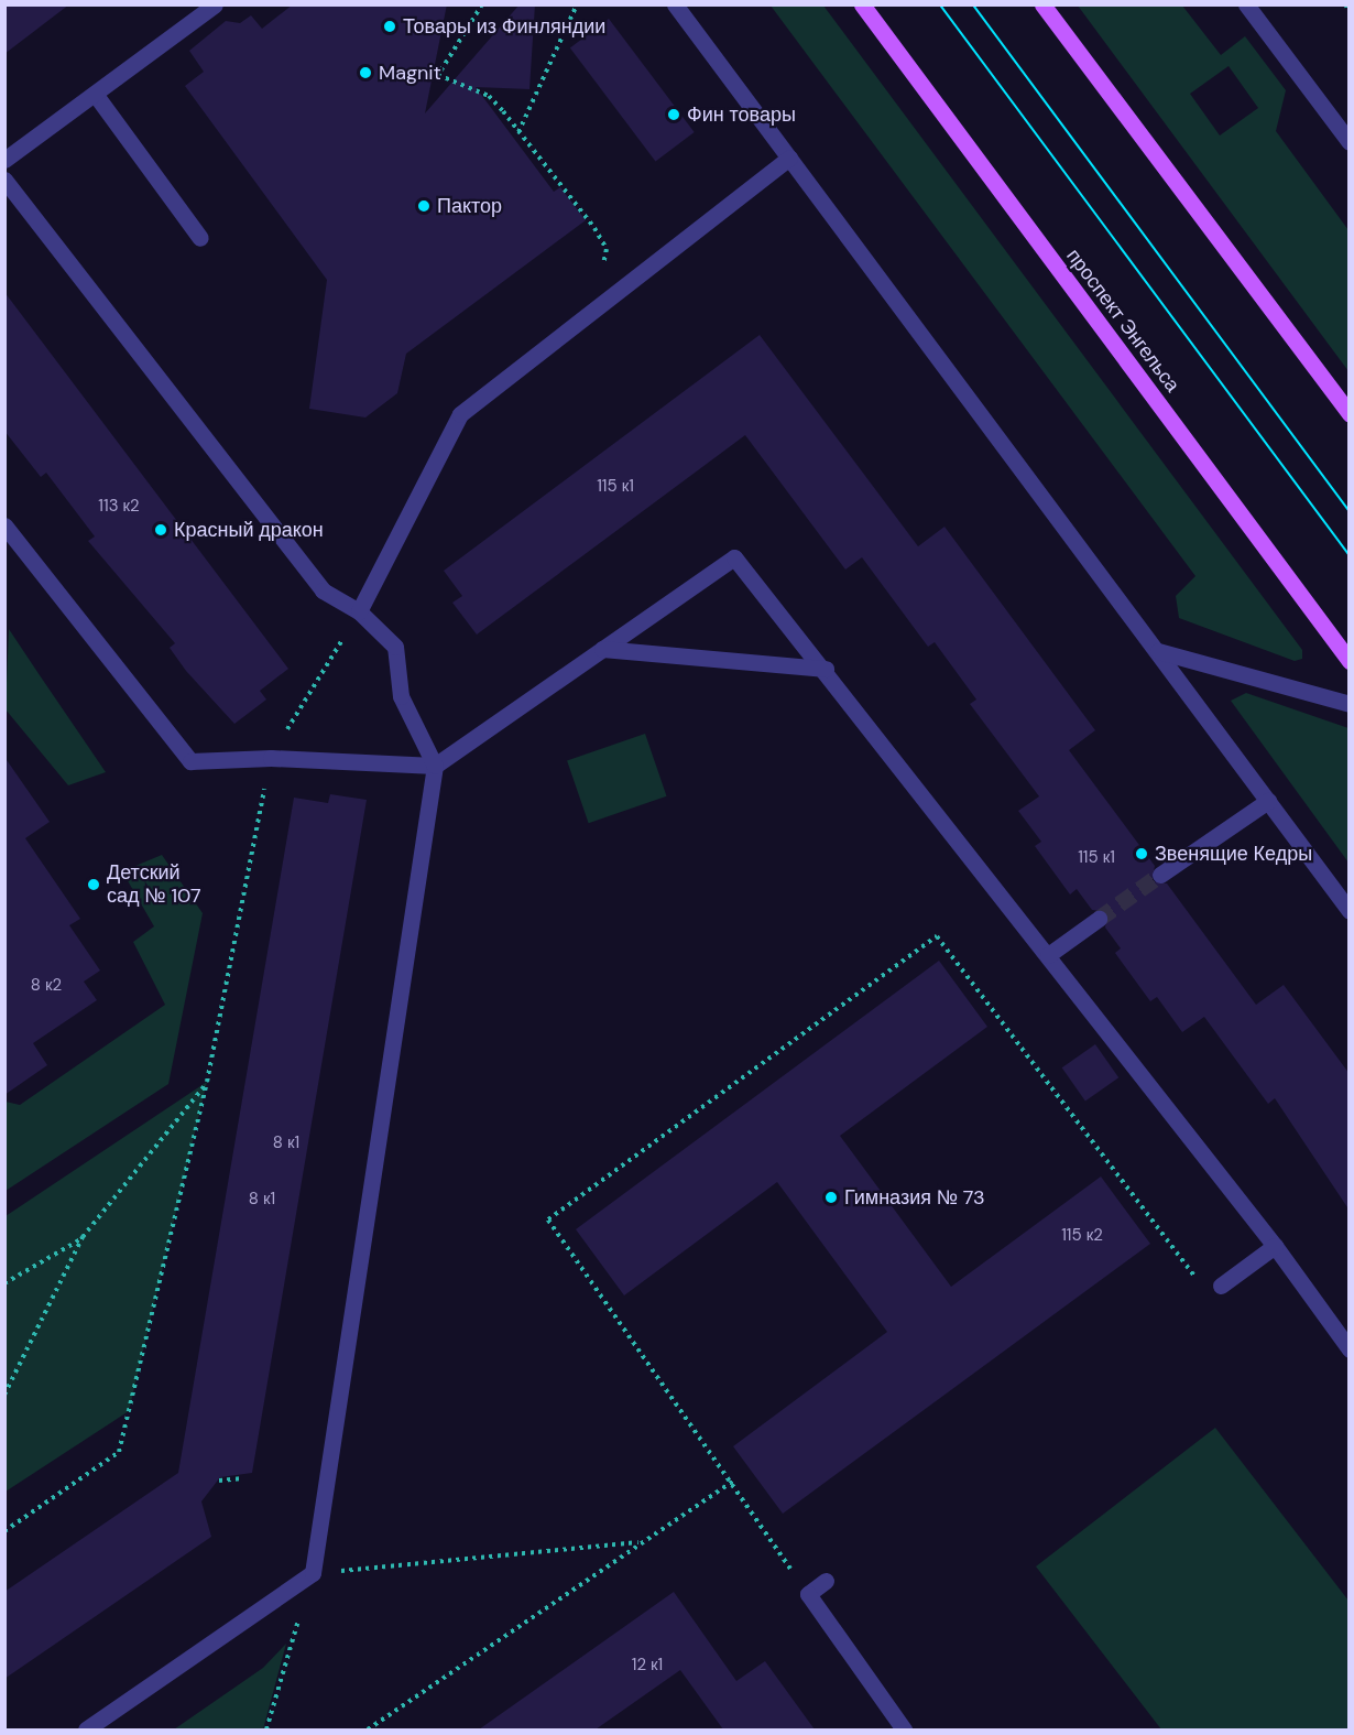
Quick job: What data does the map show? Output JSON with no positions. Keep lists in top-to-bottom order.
{
  "streets": {
    "main road": ["проспект Энгельса"]
  },
  "places": [
    "Товары из Финляндии",
    "Magnit",
    "Фин товары",
    "Пактор",
    "Красный дракон",
    "Звенящие Кедры",
    "Детский сад № 107",
    "Гимназия № 73"
  ],
  "house_numbers": [
    "115 к1",
    "113 к2",
    "115 к1",
    "8 к2",
    "8 к1",
    "8 к1",
    "115 к2",
    "12 к1"
  ]
}
